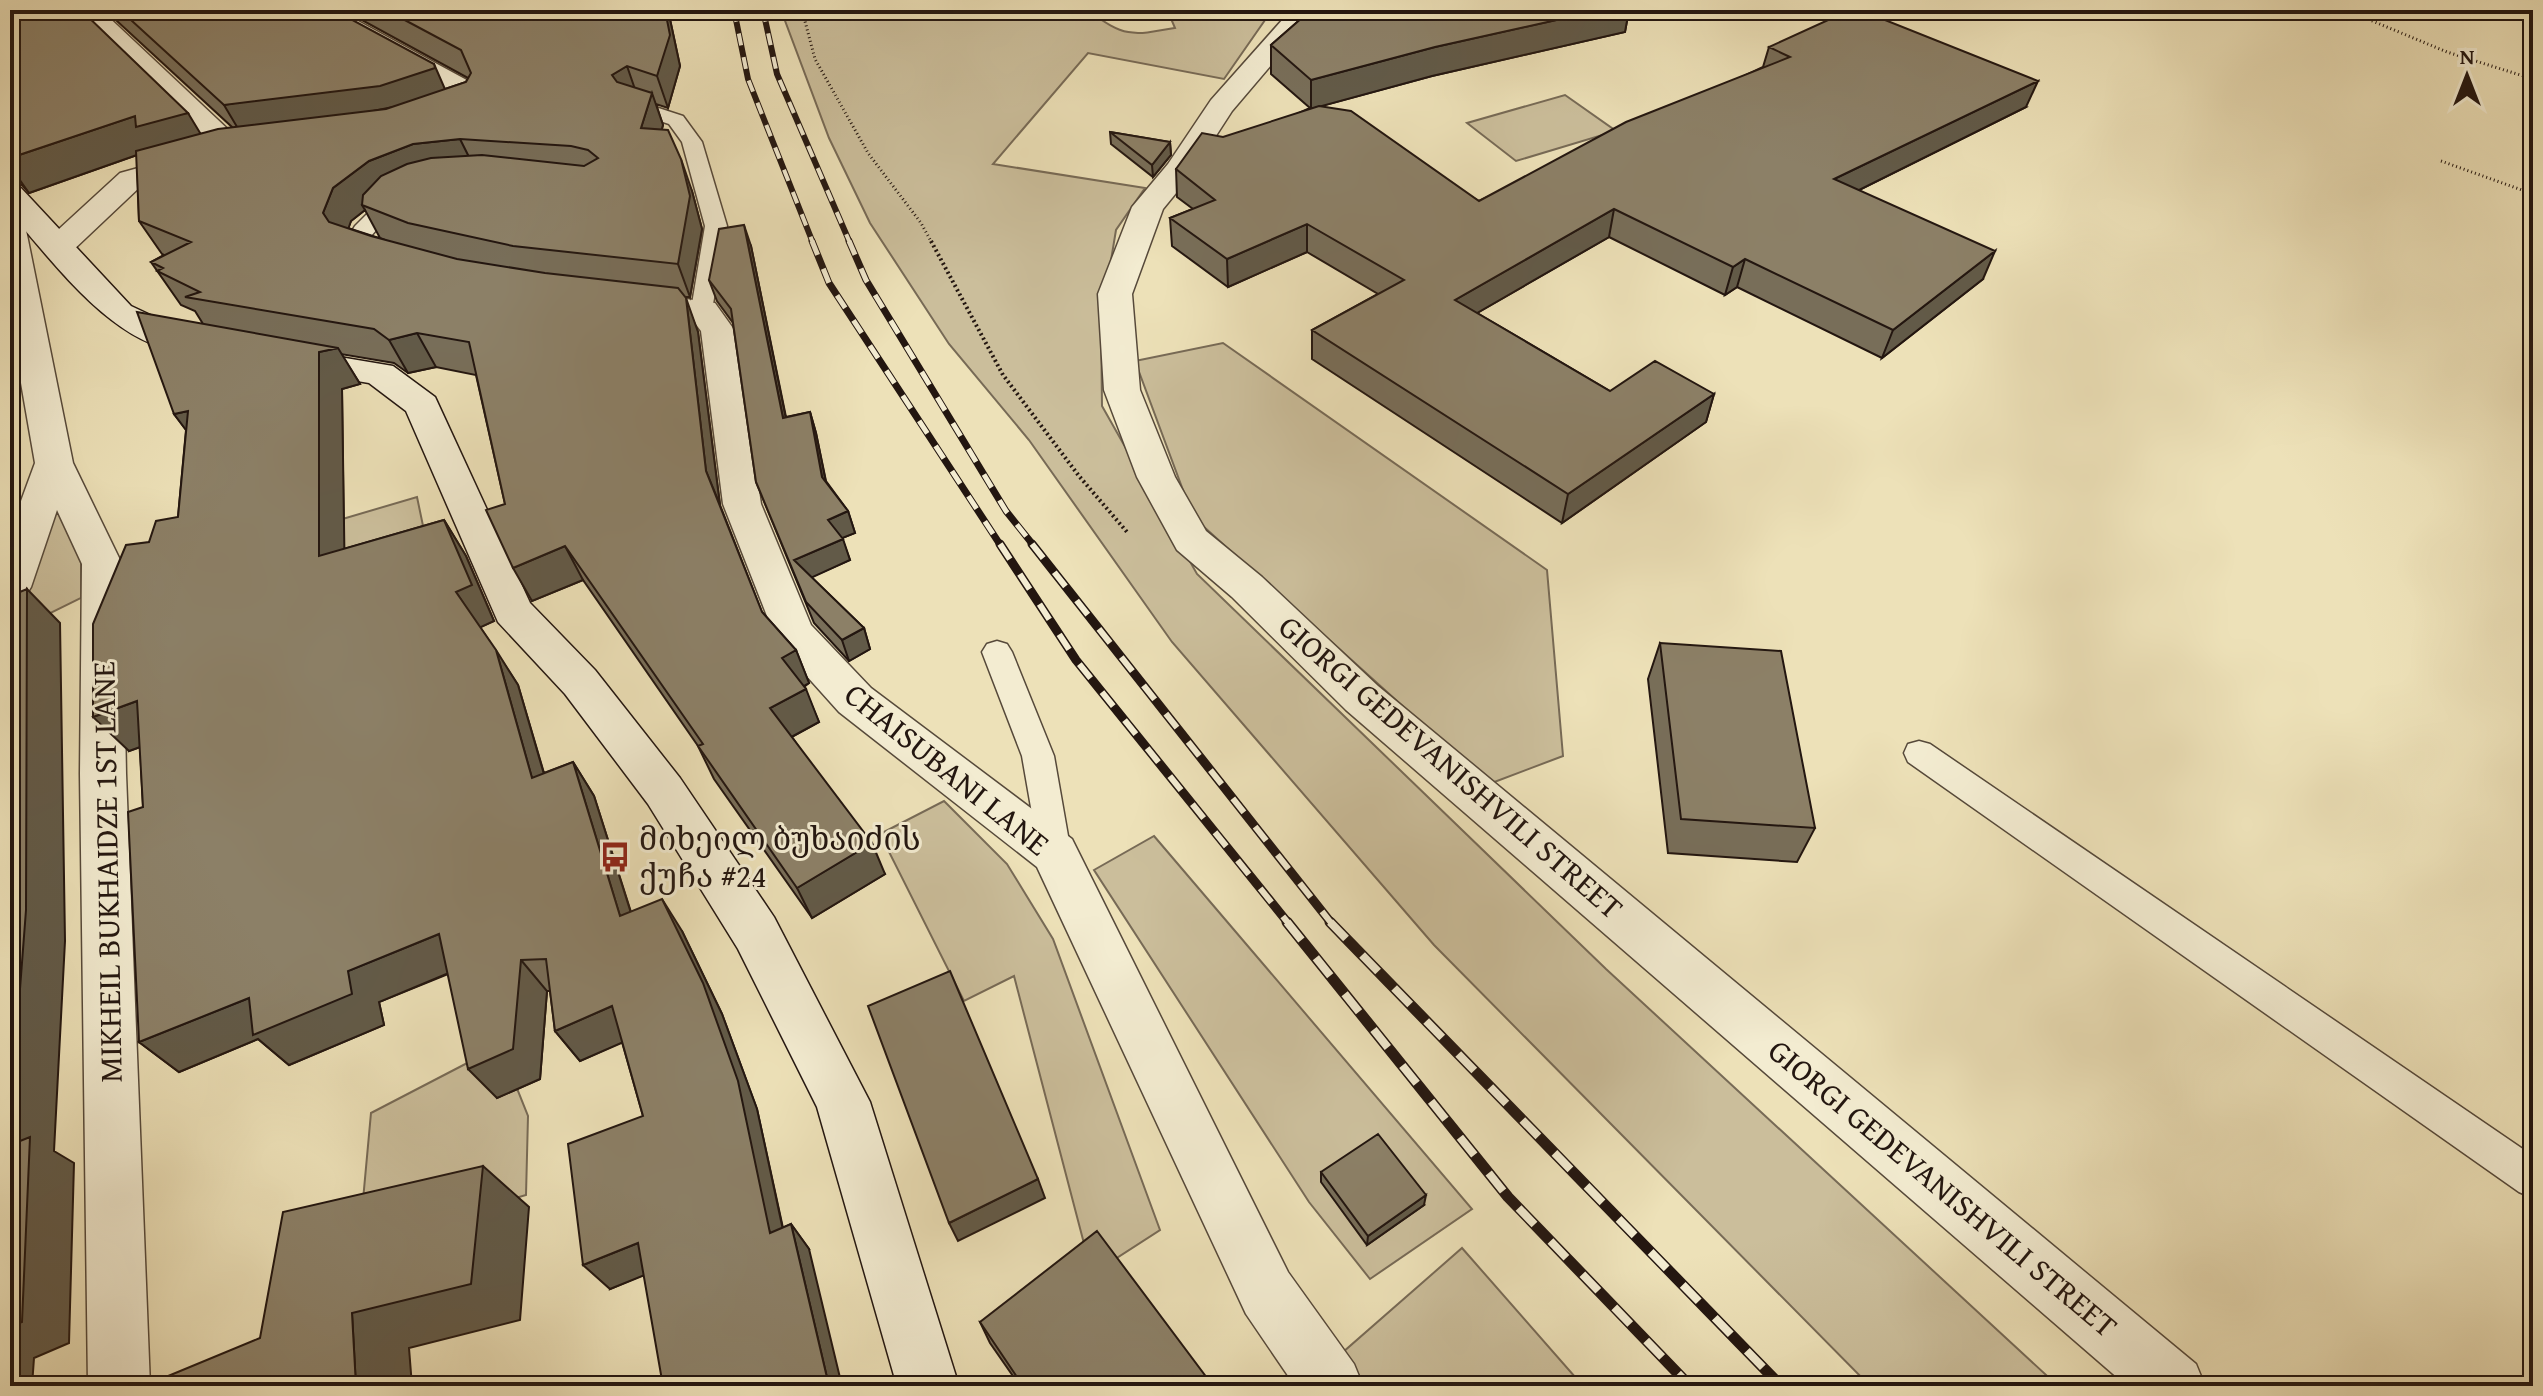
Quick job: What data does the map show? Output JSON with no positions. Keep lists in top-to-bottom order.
{
  "streets": {
    "street": ["GIORGI GEDEVANISHVILI STREET", "CHAISUBANI LANE", "MIKHEIL BUKHAIDZE 1ST LANE"]
  },
  "places": {
    "bus stop": ["მიხეილ ბუხაიძის ქუჩა #24"]
  },
  "north": "top"
}
